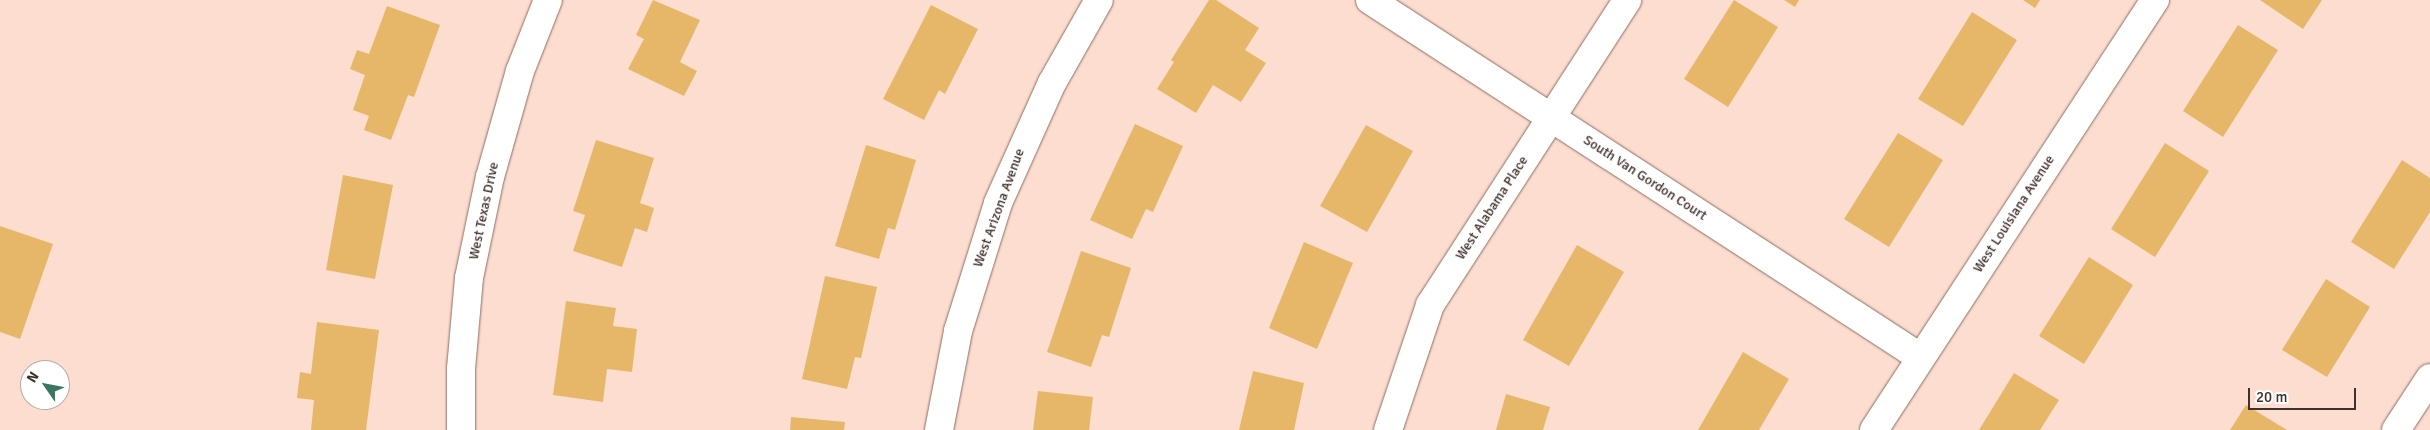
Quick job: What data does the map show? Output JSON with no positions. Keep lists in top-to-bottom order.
{
  "streets": {
    "street": [
      "South Van Gordon Court",
      "West Arizona Avenue",
      "West Alabama Place",
      "West Texas Drive",
      "West Louisiana Avenue"
    ]
  },
  "crossings": [
    ["South Van Gordon Court", "West Alabama Place"],
    ["South Van Gordon Court", "West Louisiana Avenue"]
  ],
  "scale_bar": "20 m",
  "north": "top left"
}
